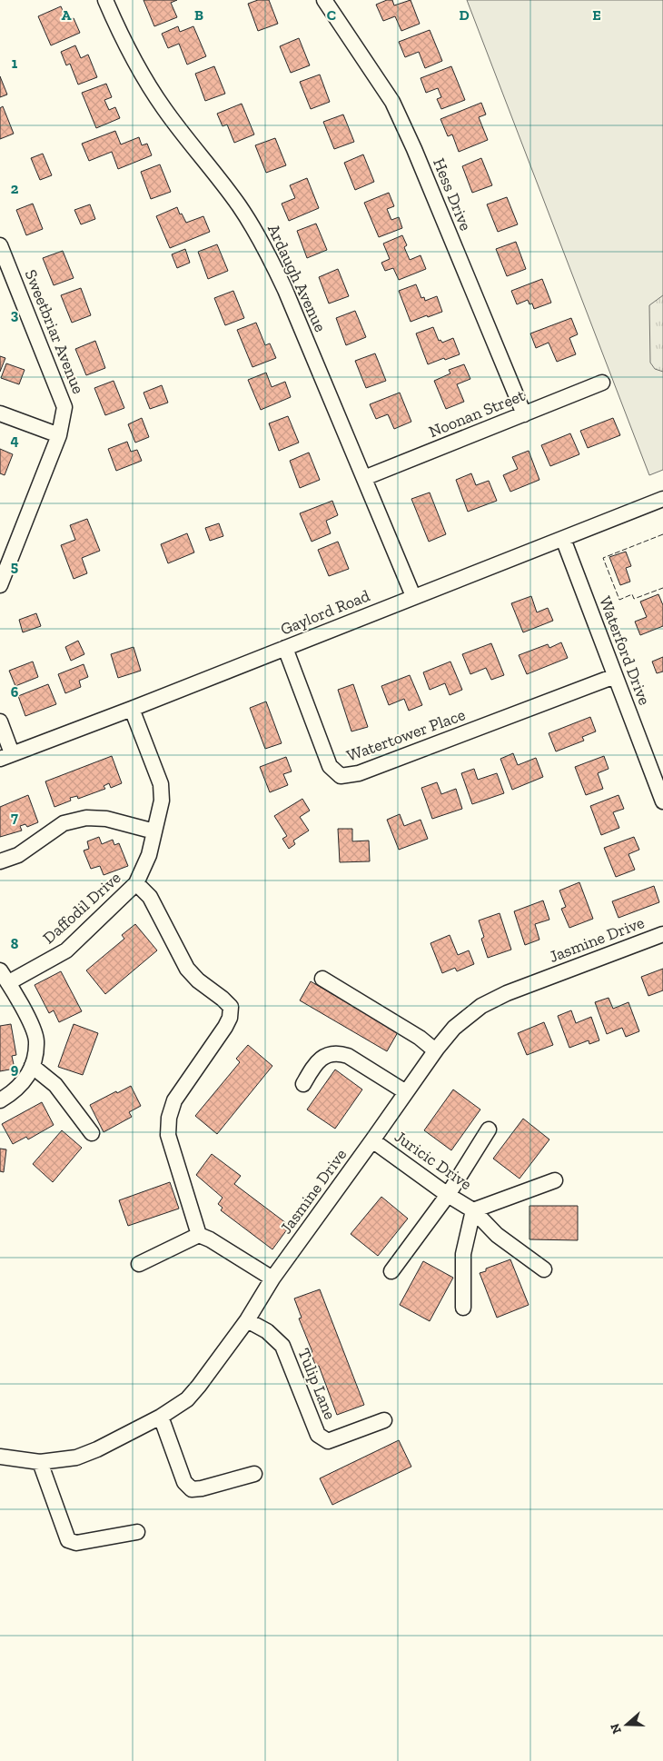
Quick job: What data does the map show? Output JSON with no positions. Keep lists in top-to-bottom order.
{
  "streets": {
    "street": [
      "Hess Drive",
      "Ardaugh Avenue",
      "Sweetbriar Avenue",
      "Noonan Street",
      "Gaylord Road",
      "Waterford Drive",
      "Watertower Place",
      "Daffodil Drive",
      "Jasmine Drive",
      "Juricic Drive",
      "Tulip Lane"
    ]
  },
  "crossings": [
    ["Hess Drive", "Noonan Street"],
    ["Ardaugh Avenue", "Noonan Street"],
    ["Ardaugh Avenue", "Gaylord Road"],
    ["Gaylord Road", "Waterford Drive"],
    ["Gaylord Road", "Watertower Place"],
    ["Gaylord Road", "Daffodil Drive"],
    ["Waterford Drive", "Watertower Place"],
    ["Jasmine Drive", "Juricic Drive"],
    ["Jasmine Drive", "Tulip Lane"]
  ],
  "north": "left",
  "grid": {
    "columns": [
      "A",
      "B",
      "C",
      "D",
      "E"
    ],
    "rows": [
      "1",
      "2",
      "3",
      "4",
      "5",
      "6",
      "7",
      "8",
      "9"
    ]
  }
}
